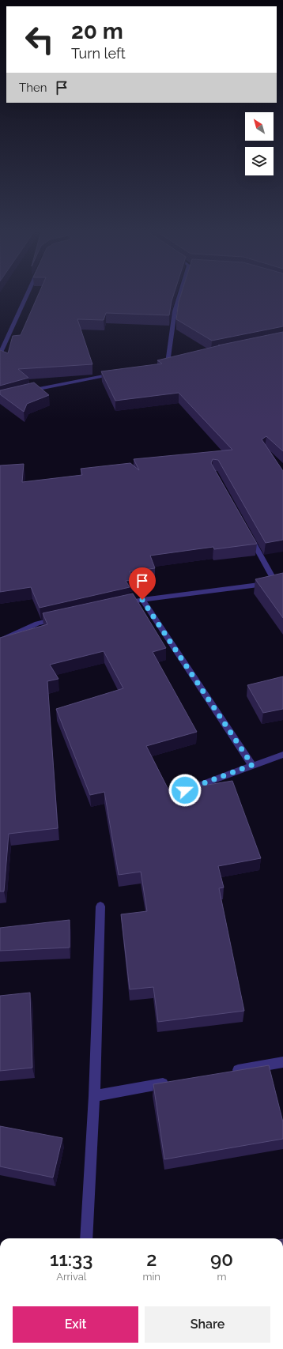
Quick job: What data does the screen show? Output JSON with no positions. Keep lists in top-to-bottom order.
{
  "north": "top left",
  "page": {
    "turn": ["20 m", "Turn left"],
    "then": "Then",
    "eta": [
      "11:33",
      "Arrival",
      "2",
      "min",
      "90",
      "m"
    ],
    "buttons": ["Exit", "Share"]
  }
}
